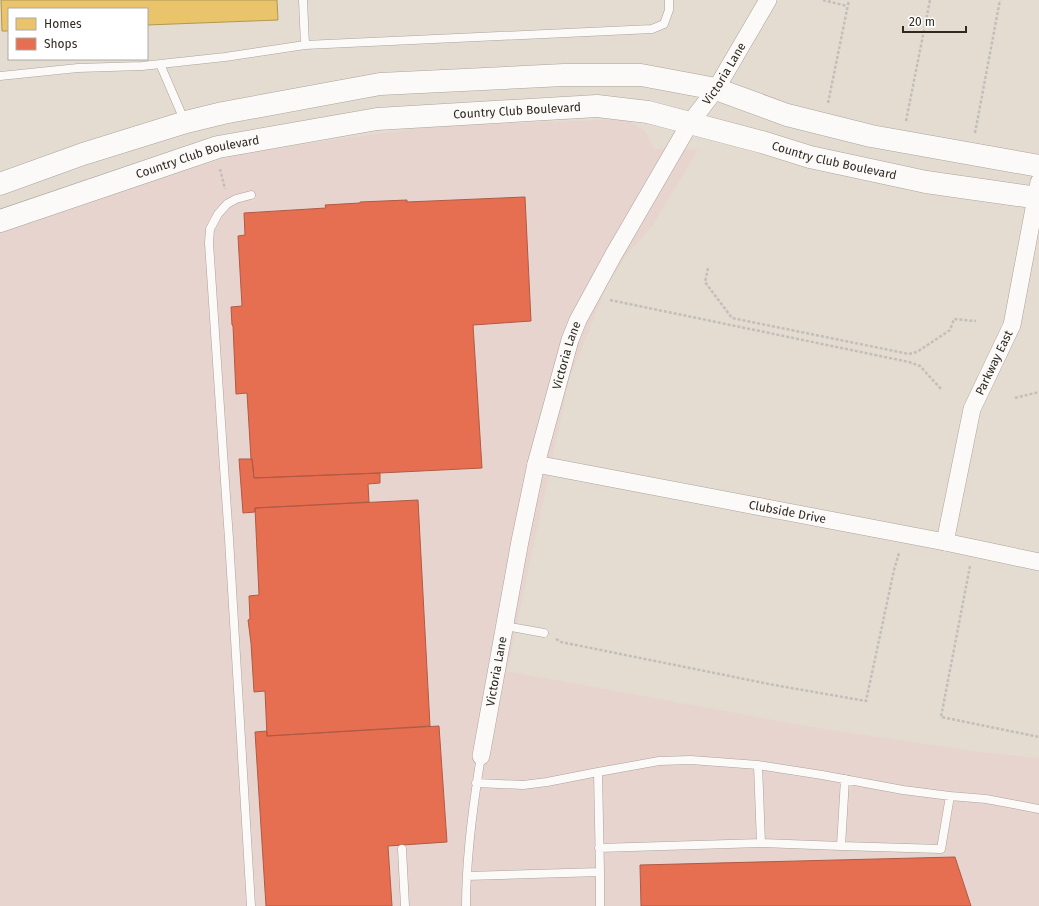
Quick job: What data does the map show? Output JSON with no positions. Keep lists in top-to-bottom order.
{
  "streets": {
    "street": [
      "Victoria Lane",
      "Country Club Boulevard",
      "Parkway East",
      "Clubside Drive"
    ]
  },
  "crossings": [
    ["Victoria Lane", "Country Club Boulevard"],
    ["Victoria Lane", "Clubside Drive"],
    ["Country Club Boulevard", "Parkway East"],
    ["Parkway East", "Clubside Drive"]
  ],
  "legend": ["Homes", "Shops"],
  "scale_bar": "20 m"
}
